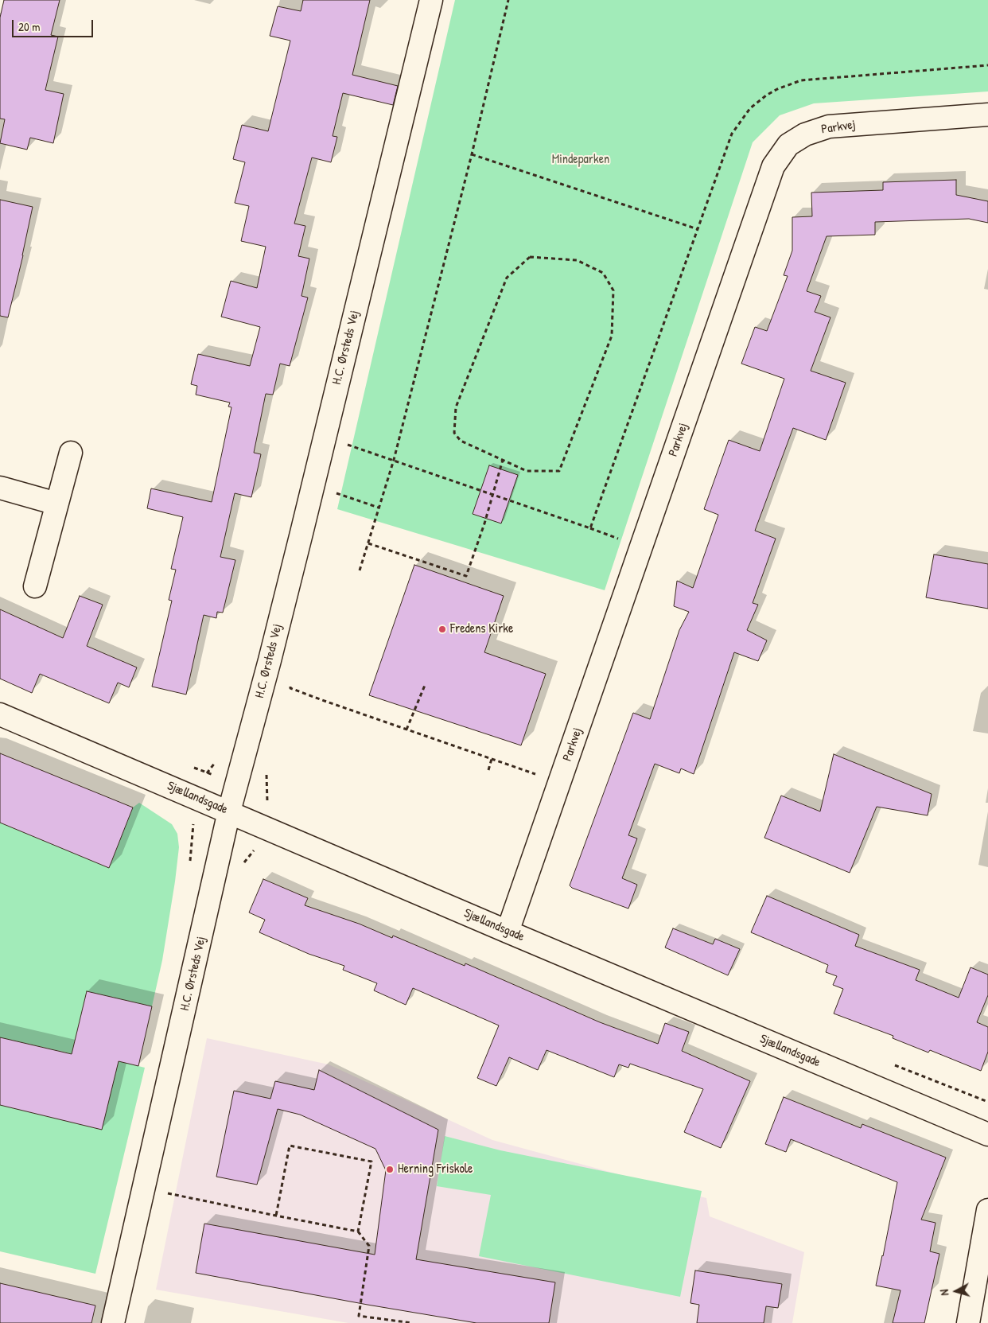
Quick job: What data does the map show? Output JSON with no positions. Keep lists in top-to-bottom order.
{
  "streets": {
    "street": ["Parkvej", "H.C. Ørsteds Vej", "Sjællandsgade"]
  },
  "crossings": [
    ["Parkvej", "Sjællandsgade"],
    ["H.C. Ørsteds Vej", "Sjællandsgade"]
  ],
  "parks": ["Mindeparken"],
  "places": ["Fredens Kirke", "Herning Friskole"],
  "scale_bar": "20 m",
  "north": "left"
}
